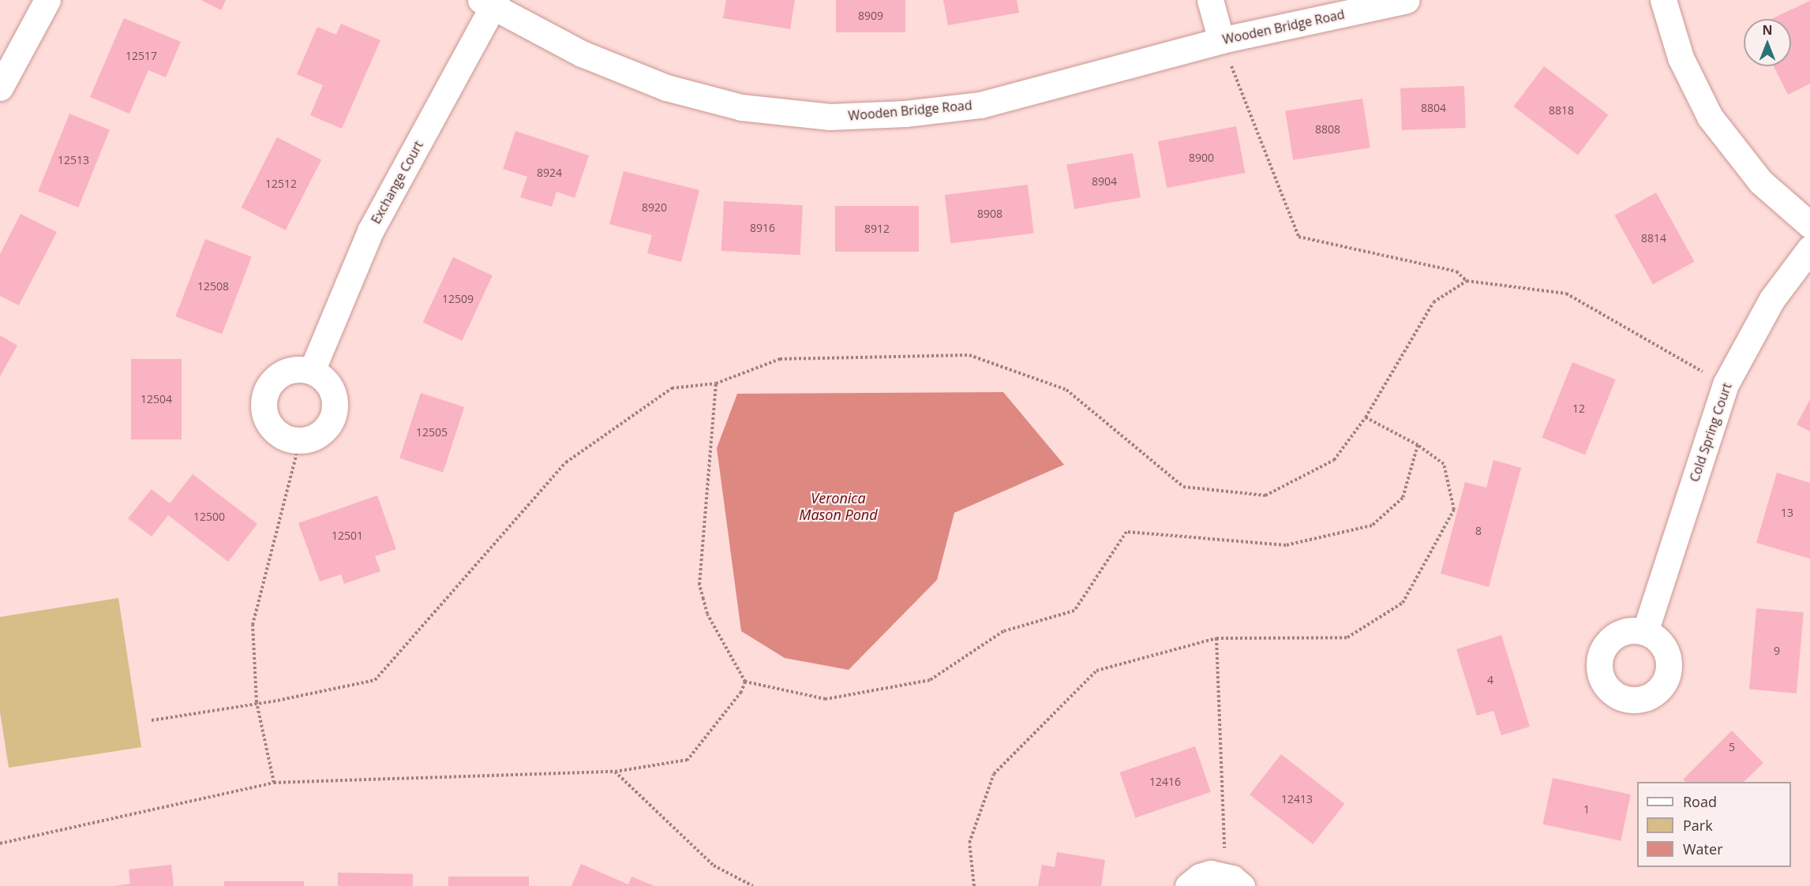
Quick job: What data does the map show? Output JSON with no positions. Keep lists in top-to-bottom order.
{
  "streets": {
    "street": ["Wooden Bridge Road", "Exchange Court", "Cold Spring Court"]
  },
  "crossings": [
    ["Wooden Bridge Road", "Exchange Court"]
  ],
  "water": ["Veronica Mason Pond"],
  "house_numbers": [
    "8909",
    "12517",
    "8804",
    "8818",
    "8808",
    "8900",
    "12513",
    "8924",
    "8904",
    "12512",
    "8920",
    "8908",
    "8916",
    "8912",
    "8814",
    "12508",
    "12509",
    "12504",
    "12",
    "12505",
    "13",
    "12500",
    "8",
    "12501",
    "9",
    "4",
    "5",
    "12416",
    "12413",
    "1"
  ],
  "legend": ["Road", "Park", "Water"],
  "north": "top"
}
